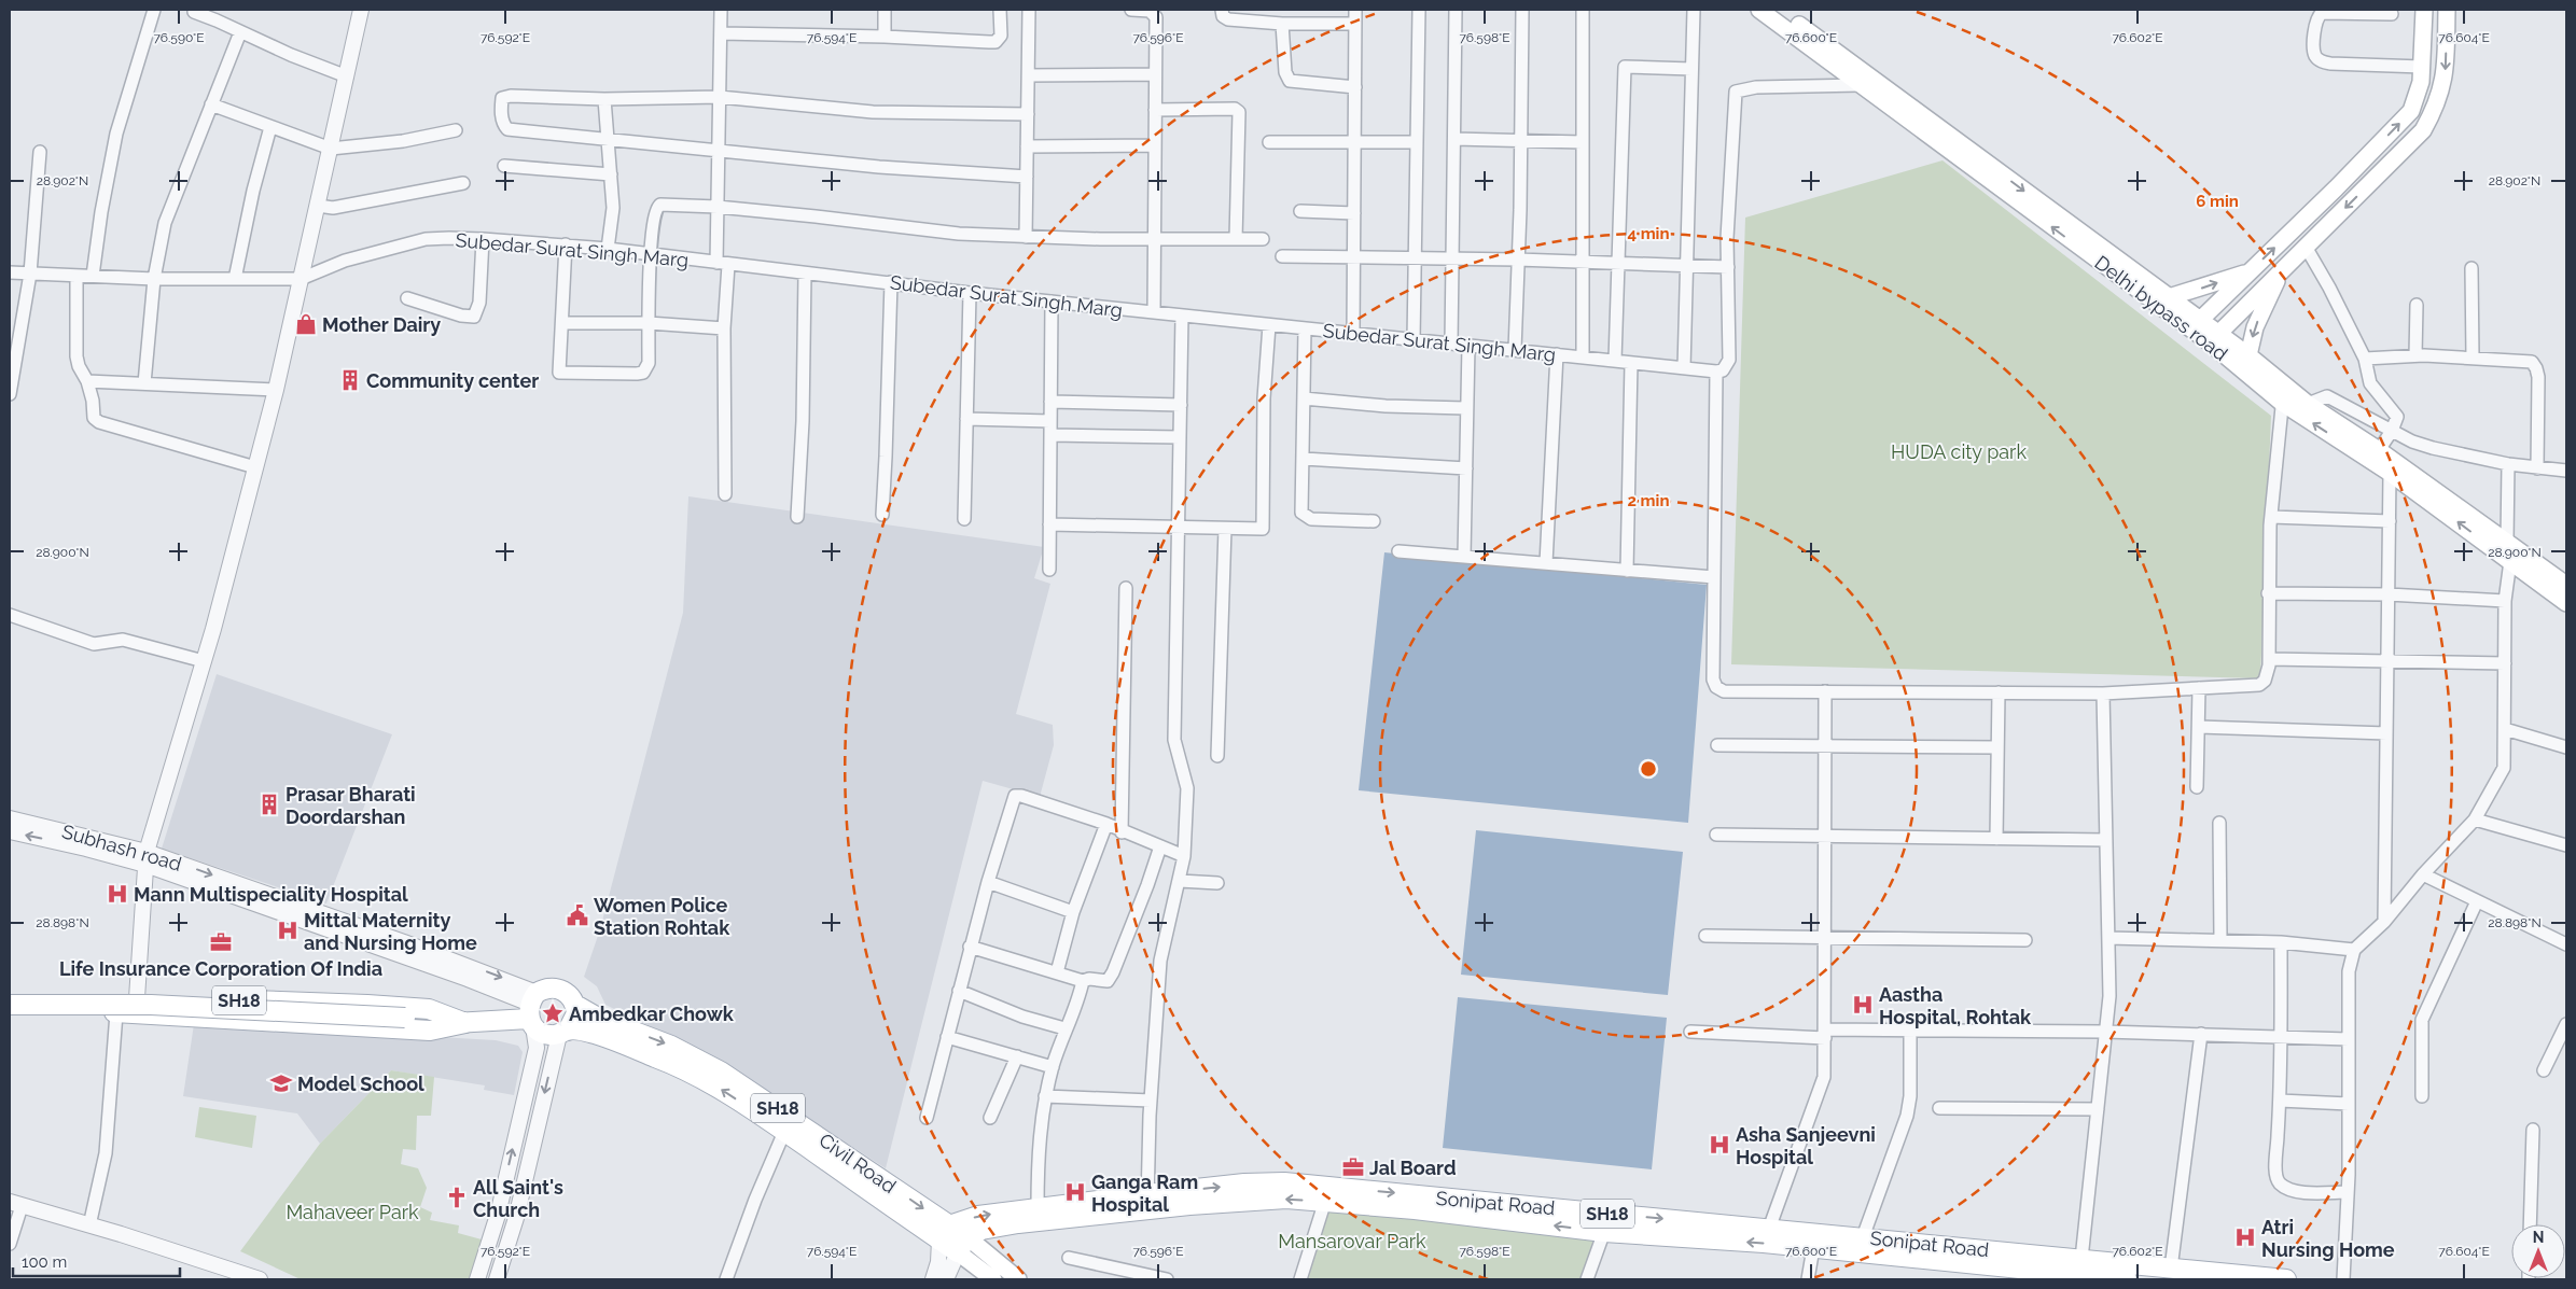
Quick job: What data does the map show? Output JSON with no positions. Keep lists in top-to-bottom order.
{
  "streets": {
    "main road": [
      "Delhi bypass road",
      "SH18",
      "Civil Road",
      "Sonipat Road"
    ],
    "street": ["Subedar Surat Singh Marg", "Subhash road"]
  },
  "crossings": [
    ["Subhash road", "SH18"],
    ["Subhash road", "Civil Road"],
    ["SH18", "Civil Road"],
    ["Civil Road", "Sonipat Road"]
  ],
  "parks": ["HUDA city park", "Mahaveer Park", "Mansarovar Park"],
  "places": {
    "shop": ["Mother Dairy"],
    "building": ["Community center", "Prasar Bharati Doordarshan"],
    "hospital": [
      "Mann Multispeciality Hospital",
      "Mittal Maternity and Nursing Home",
      "Aastha Hospital, Rohtak",
      "Asha Sanjeevni Hospital",
      "Ganga Ram Hospital",
      "Atri Nursing Home"
    ],
    "public building": ["Women Police Station Rohtak"],
    "office": ["Life Insurance Corporation Of India", "Jal Board"],
    "place": ["Ambedkar Chowk"],
    "school or university": ["Model School"],
    "church": ["All Saint's Church"]
  },
  "scale_bar": "100 m",
  "north": "top",
  "coordinates": [
    "76.590°E",
    "76.592°E",
    "76.594°E",
    "76.596°E",
    "76.598°E",
    "76.600°E",
    "76.602°E",
    "76.604°E",
    "28.902°N",
    "28.900°N",
    "28.898°N"
  ],
  "rings": ["6 min", "4 min", "2 min"]
}
